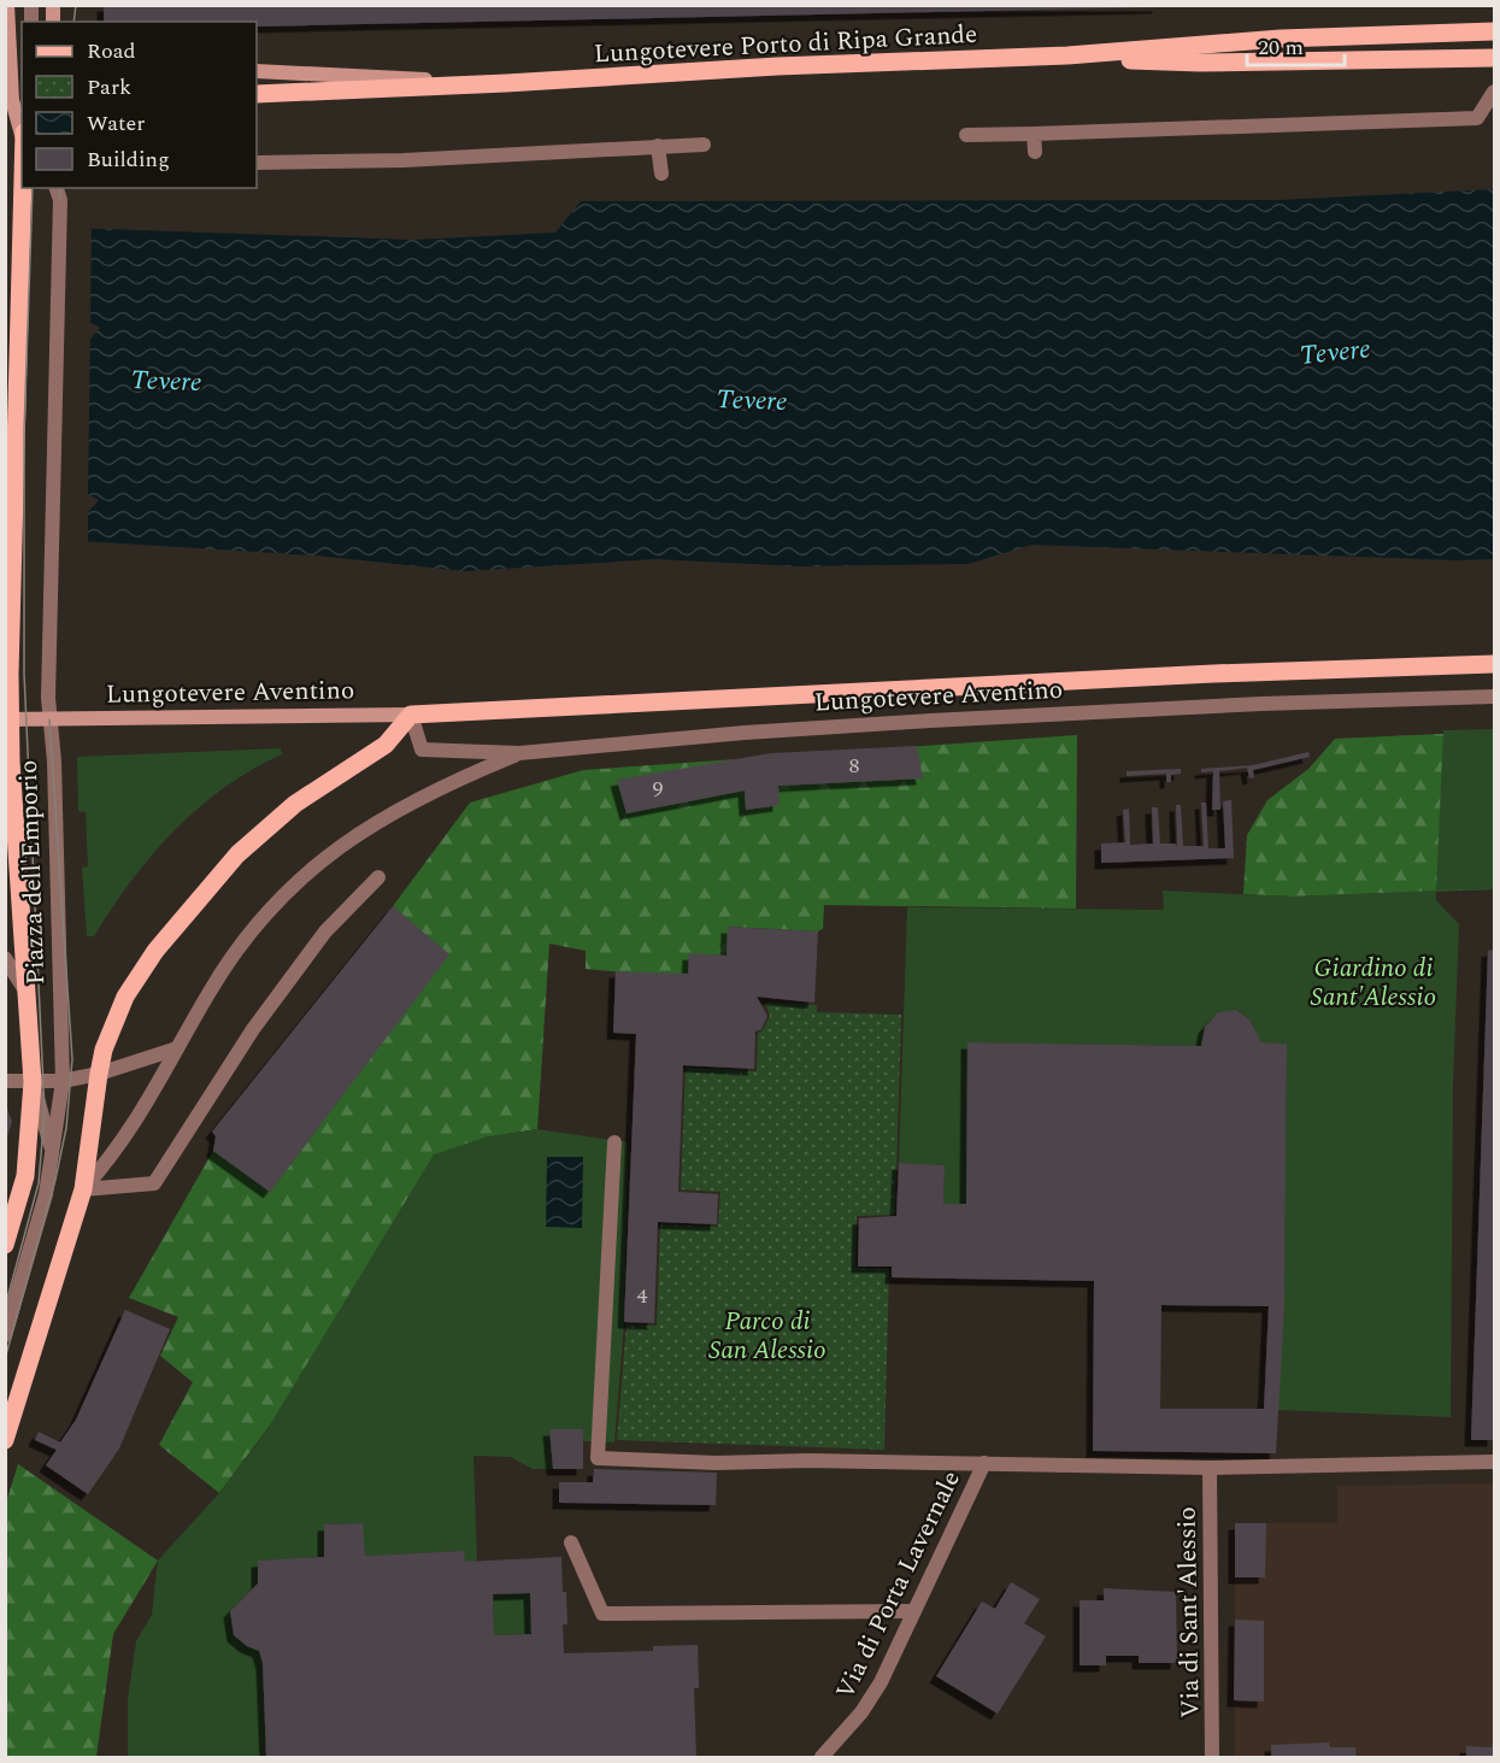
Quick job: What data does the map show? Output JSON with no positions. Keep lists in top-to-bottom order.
{
  "streets": {
    "main road": ["Lungotevere Porto di Ripa Grande", "Lungotevere Aventino", "Piazza dell'Emporio"],
    "street": ["Via di Porta Lavernale", "Via di Sant'Alessio"]
  },
  "crossings": [
    ["Lungotevere Aventino", "Piazza dell'Emporio"]
  ],
  "water": ["Tevere"],
  "parks": ["Giardino di Sant'Alessio", "Parco di San Alessio"],
  "house_numbers": ["8", "9", "4"],
  "legend": [
    "Road",
    "Park",
    "Water",
    "Building"
  ],
  "scale_bar": "20 m"
}
